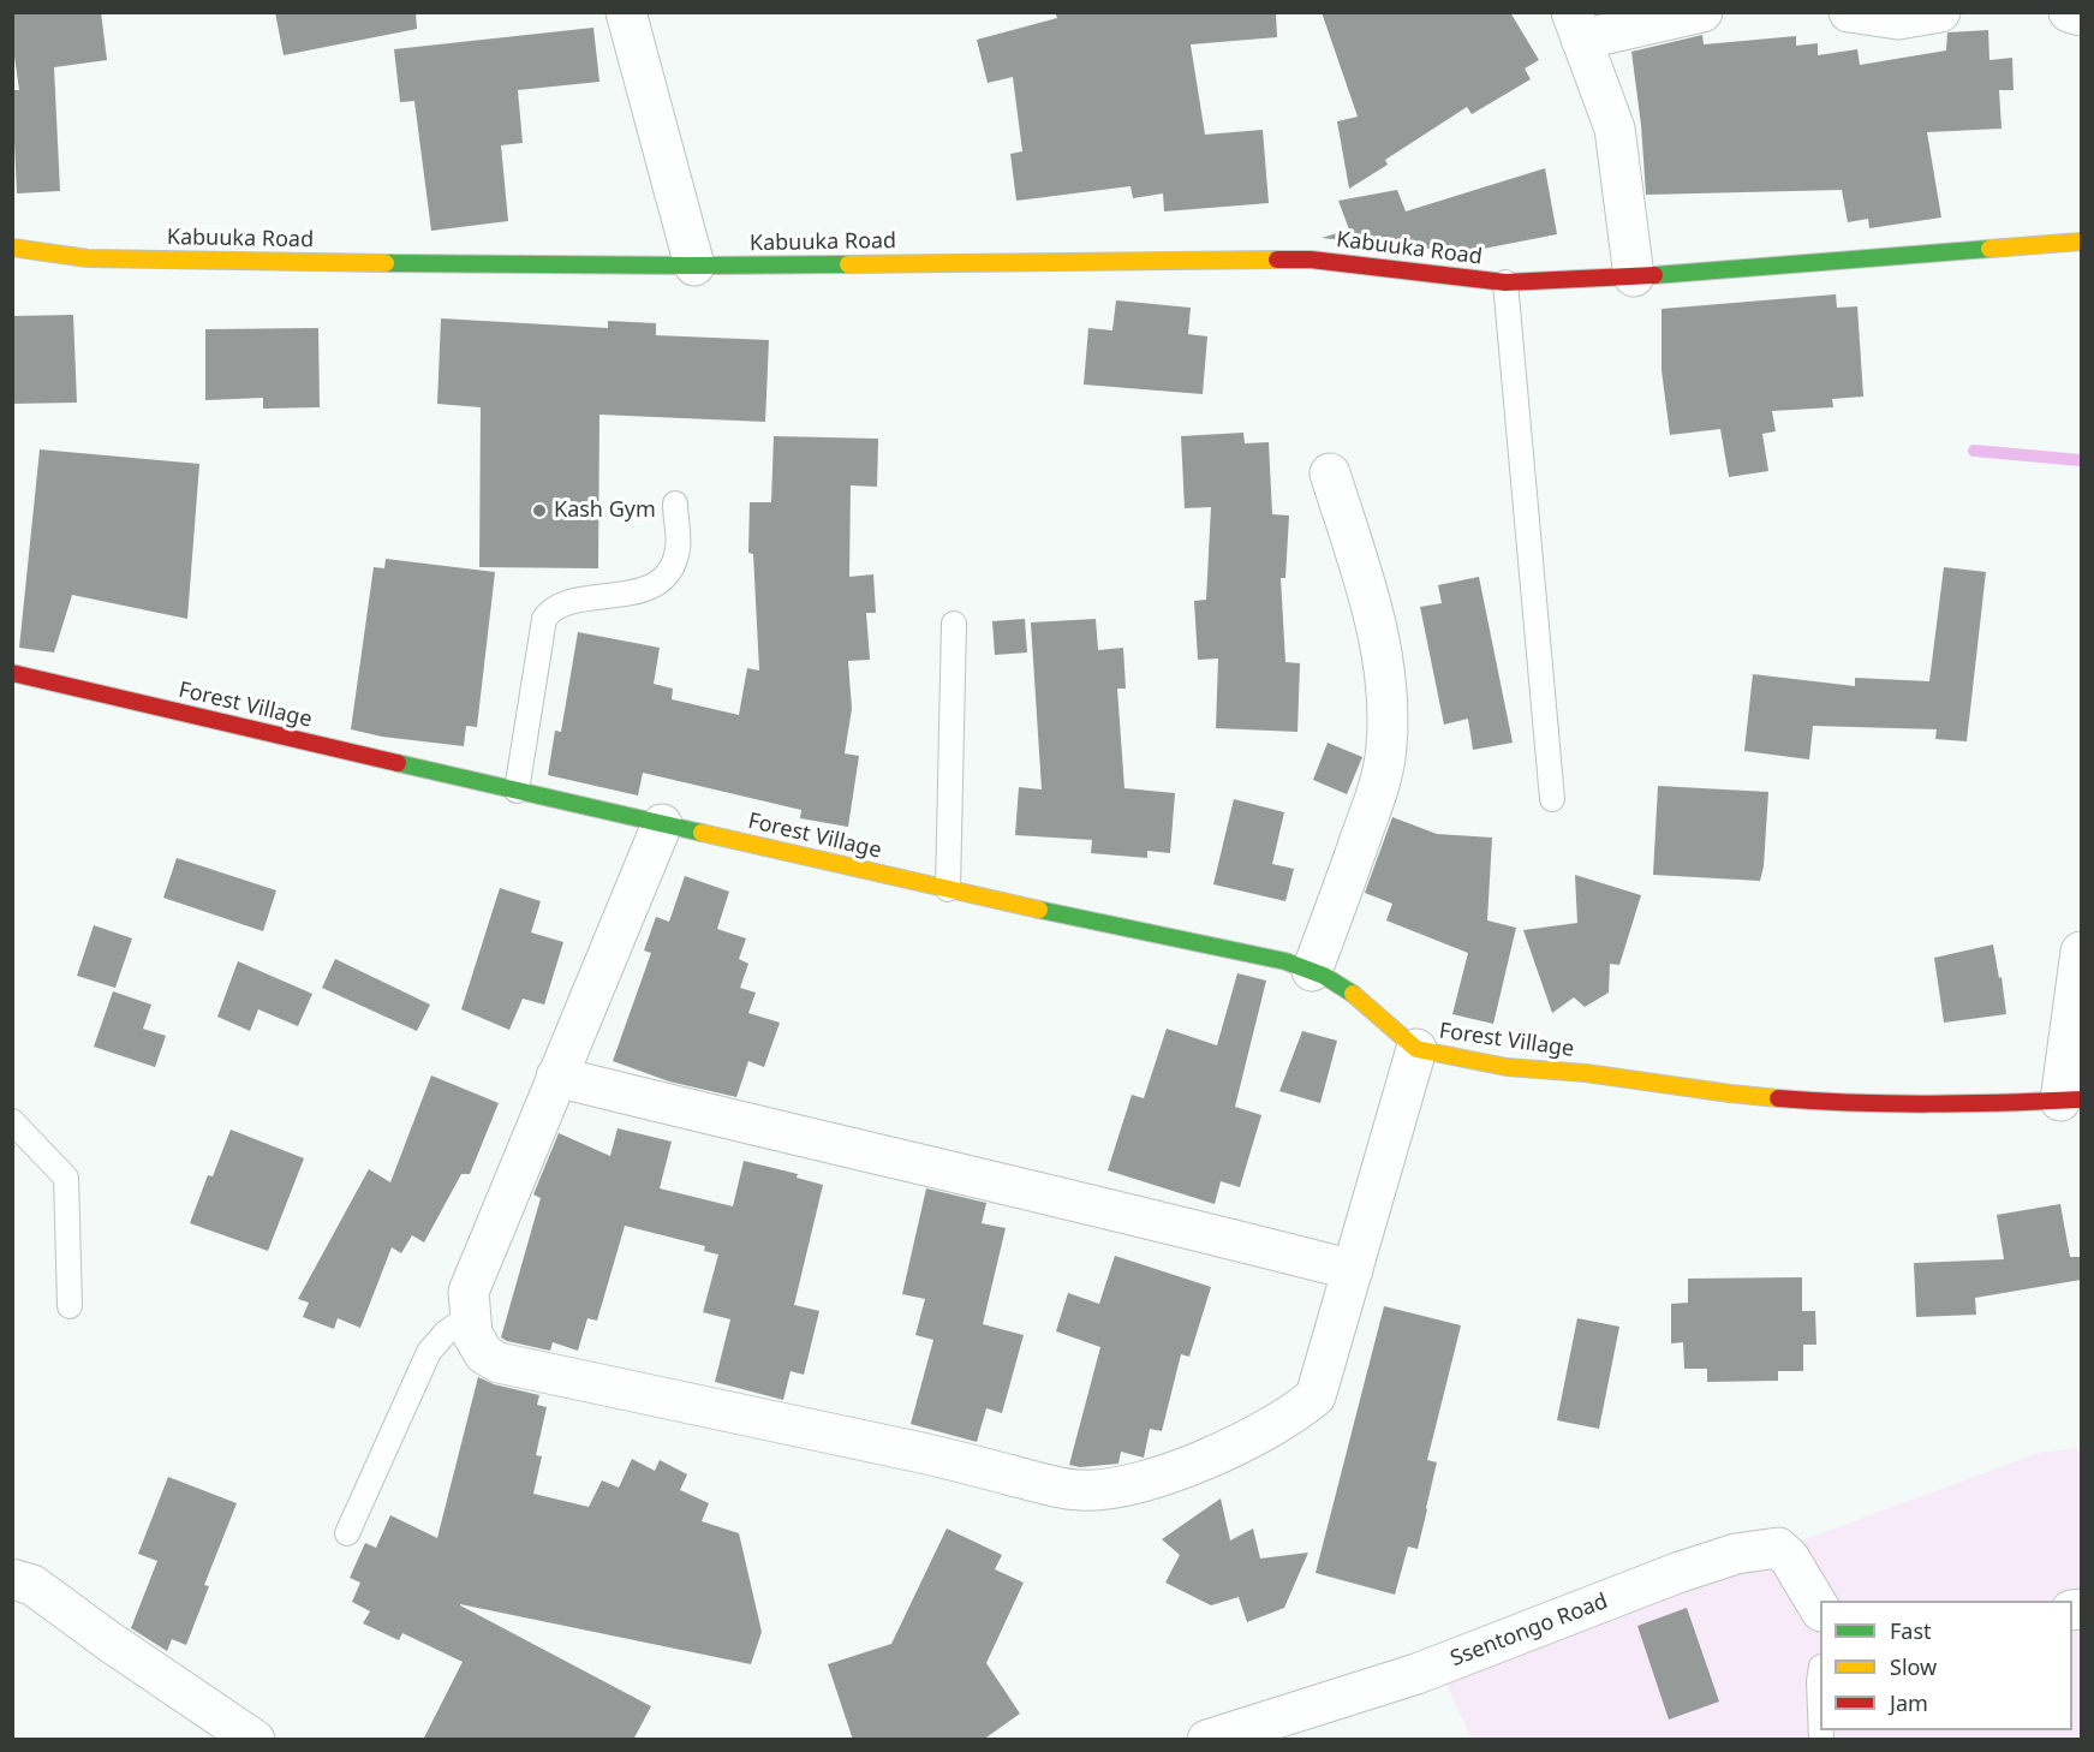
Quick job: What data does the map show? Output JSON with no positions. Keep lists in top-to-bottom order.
{
  "streets": {
    "street": ["Kabuuka Road", "Forest Village", "Ssentongo Road"]
  },
  "places": ["Kash Gym"],
  "legend": ["Fast", "Slow", "Jam"]
}
